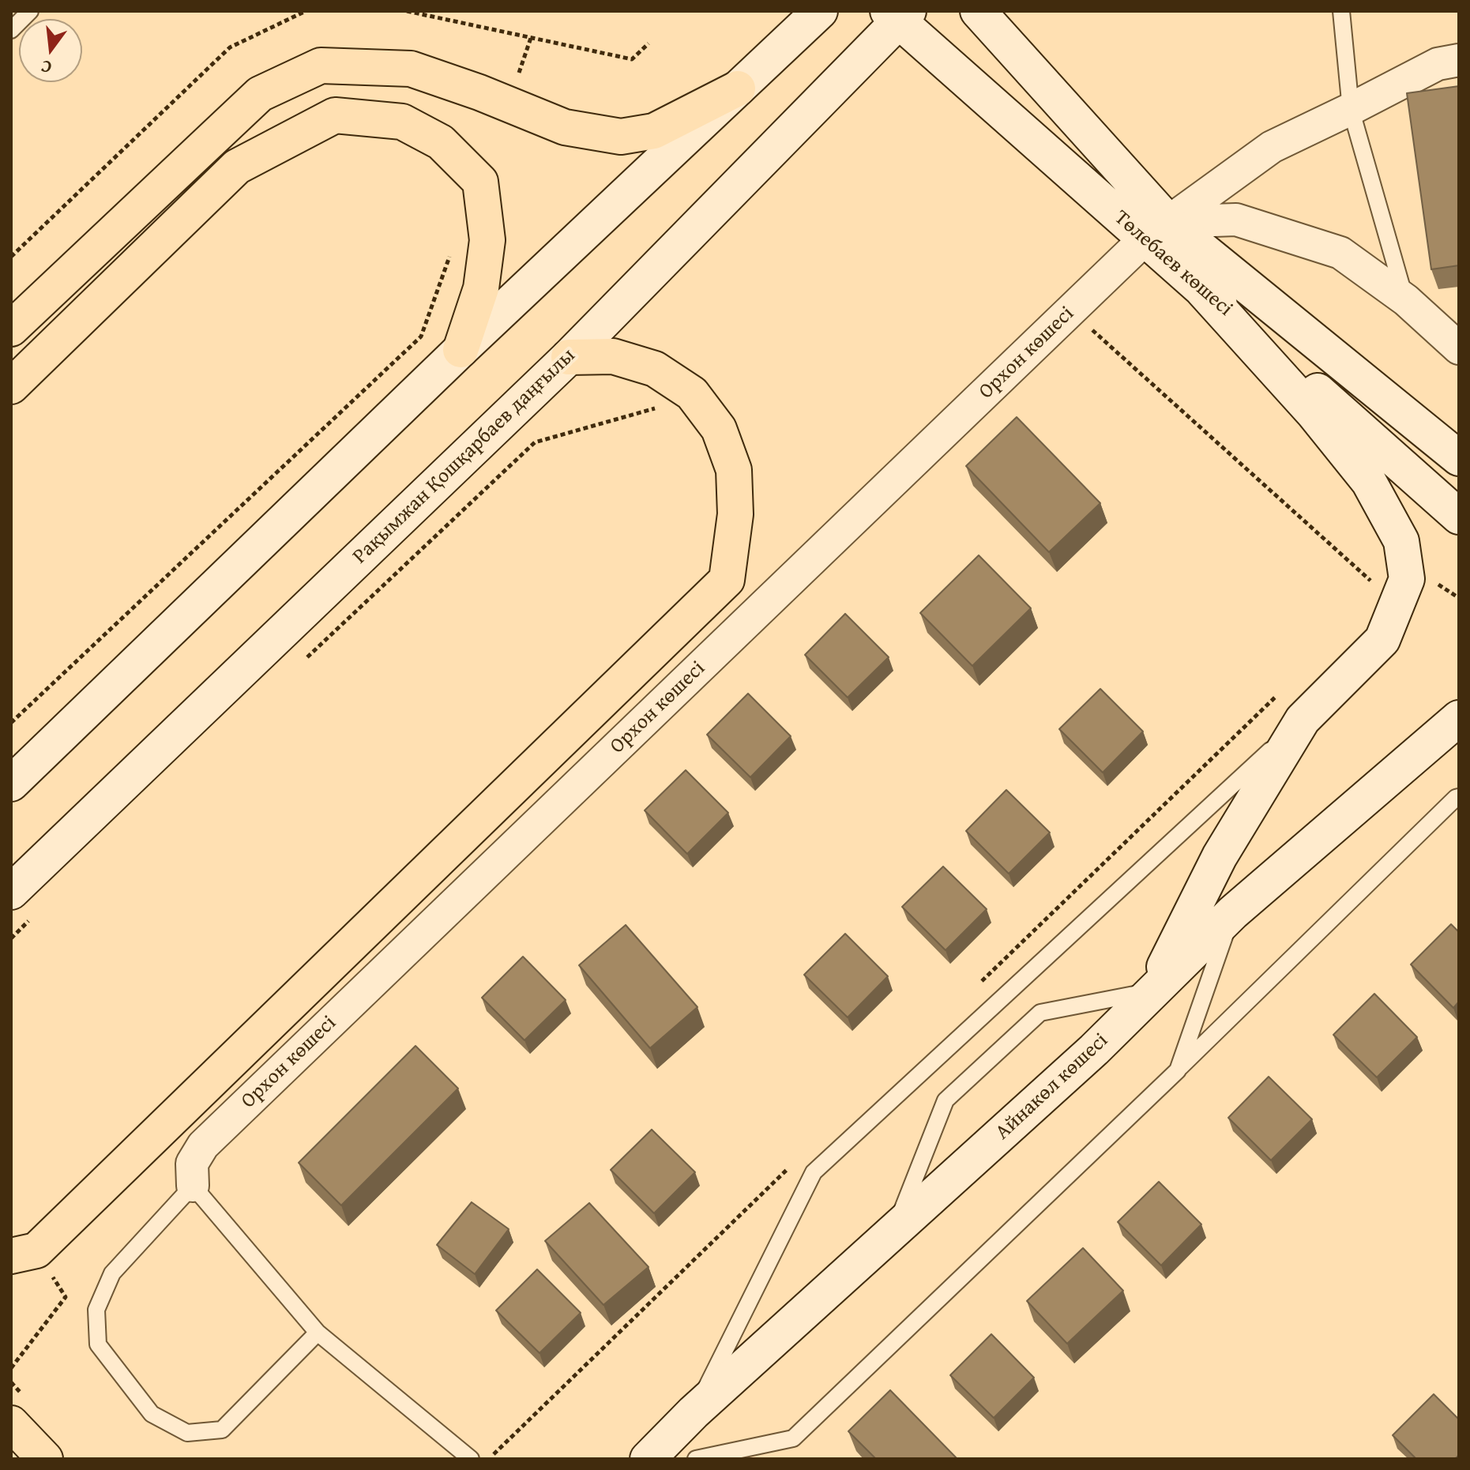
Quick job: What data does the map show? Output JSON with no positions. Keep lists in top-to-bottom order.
{
  "streets": {
    "main road": ["Төлебаев көшесі", "Рақымжан Қошқарбаев даңғылы", "Айнакөл көшесі"],
    "street": ["Орхон көшесі"]
  },
  "crossings": [
    ["Төлебаев көшесі", "Орхон көшесі"],
    ["Төлебаев көшесі", "Рақымжан Қошқарбаев даңғылы"]
  ],
  "north": "bottom"
}
